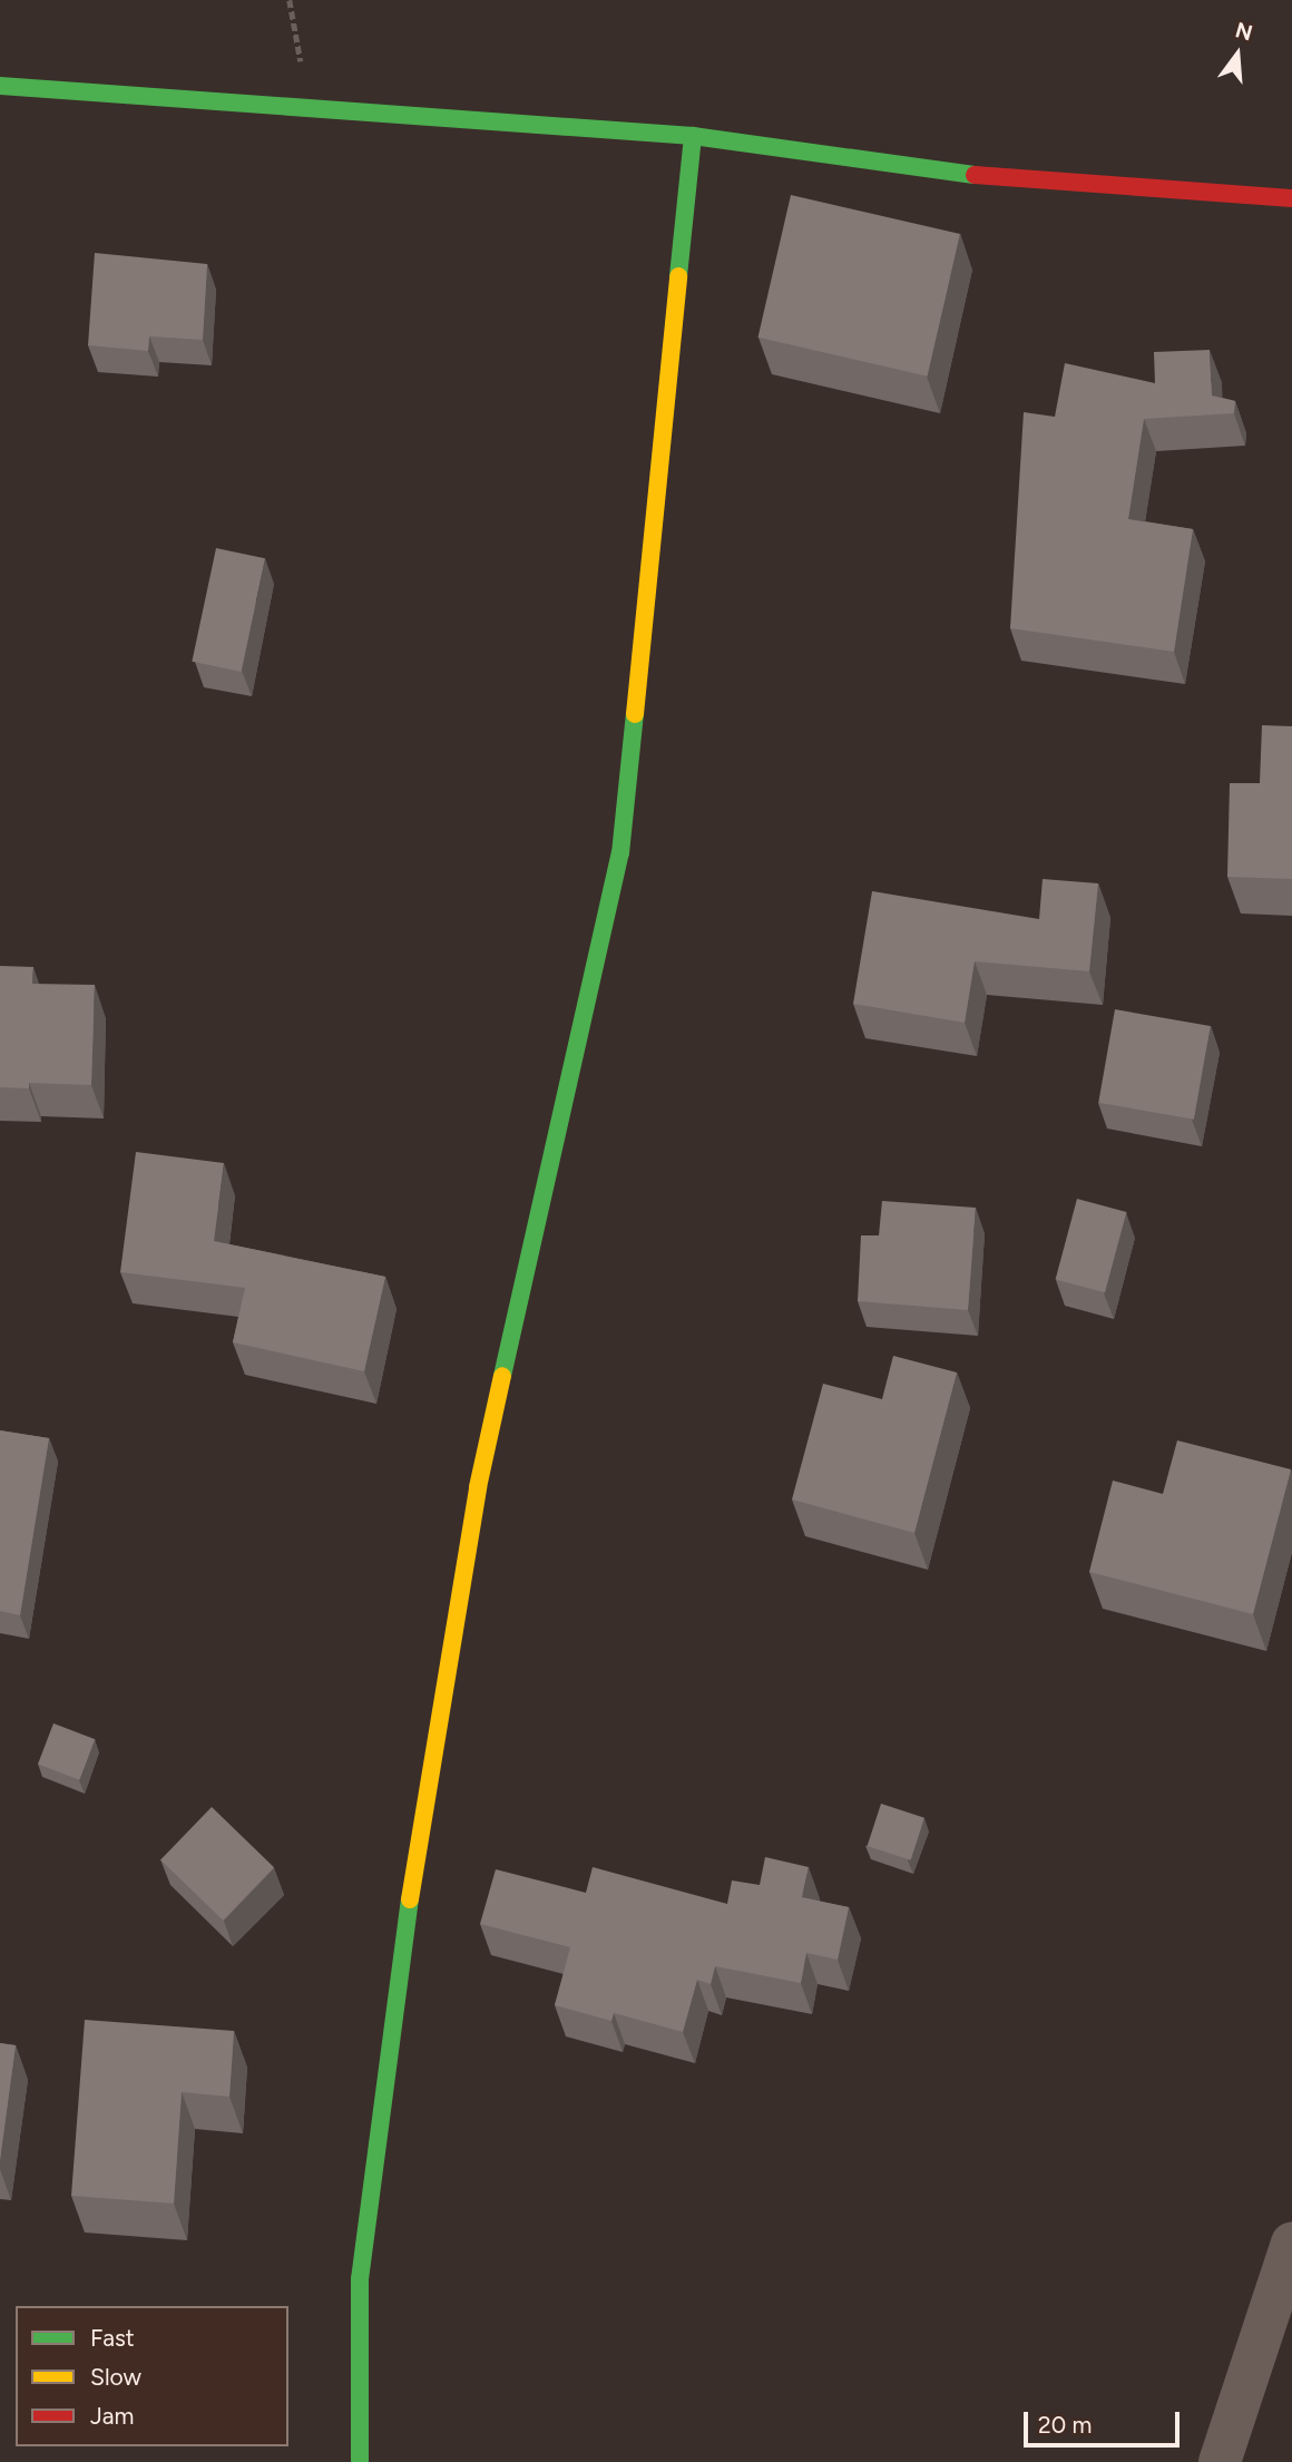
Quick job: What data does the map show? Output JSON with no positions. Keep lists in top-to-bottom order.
{
  "legend": ["Fast", "Slow", "Jam"],
  "scale_bar": "20 m",
  "north": "top"
}
